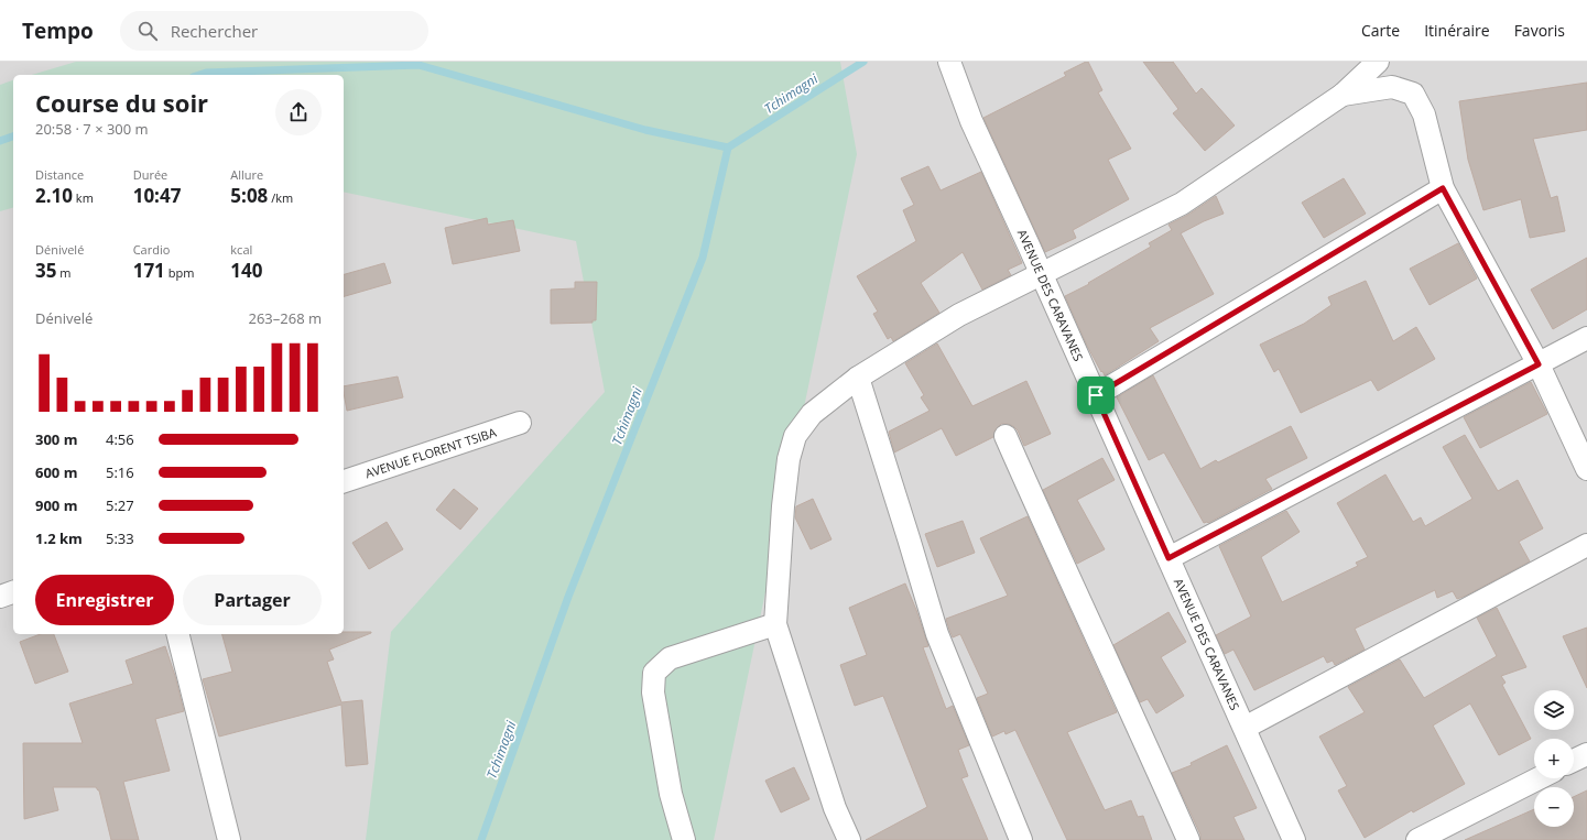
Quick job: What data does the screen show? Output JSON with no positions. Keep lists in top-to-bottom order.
{
  "streets": {
    "street": ["AVENUE DES CARAVANES", "AVENUE FLORENT TSIBA"]
  },
  "water": ["Tchimagni"],
  "page": {
    "header": "Tempo",
    "search": "Rechercher",
    "nav": ["Carte", "Itinéraire", "Favoris"],
    "heading": ["Course du soir", "20:58 · 7 × 300 m"],
    "stats": [
      ["Distance", "2.10 km"],
      ["Durée", "10:47"],
      ["Allure", "5:08 /km"],
      ["Dénivelé", "35 m"],
      ["Cardio", "171 bpm"],
      ["kcal", "140"]
    ],
    "chart": ["Dénivelé", "263–268 m"],
    "list": [
      {
        "name": "300 m",
        "note": "4:56"
      },
      {
        "name": "600 m",
        "note": "5:16"
      },
      {
        "name": "900 m",
        "note": "5:27"
      },
      {
        "name": "1.2 km",
        "note": "5:33"
      }
    ],
    "buttons": ["Enregistrer", "Partager"],
    "map_buttons": ["+", "−"]
  }
}
